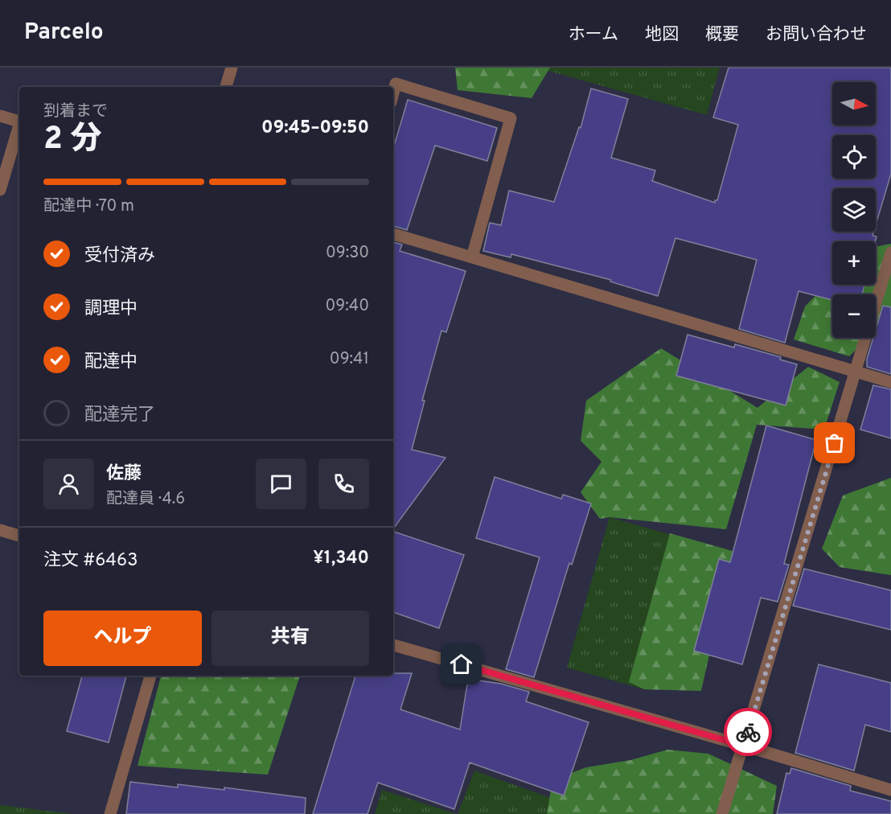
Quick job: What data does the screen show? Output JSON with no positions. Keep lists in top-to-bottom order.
{
  "north": "right",
  "page": {
    "header": "Parcelo",
    "nav": [
      "ホーム",
      "地図",
      "概要",
      "お問い合わせ"
    ],
    "map_buttons": ["+", "−"],
    "heading": ["2 分", "到着まで", "09:45–09:50"],
    "panel": [
      "佐藤",
      "配達員 · 4.6",
      "注文 #6463",
      "¥1,340"
    ],
    "bar": "配達中 · 70 m",
    "list": [
      ["受付済み", "09:30"],
      ["調理中", "09:40"],
      ["配達中", "09:41"],
      "配達完了"
    ],
    "buttons": ["ヘルプ", "共有"]
  }
}
